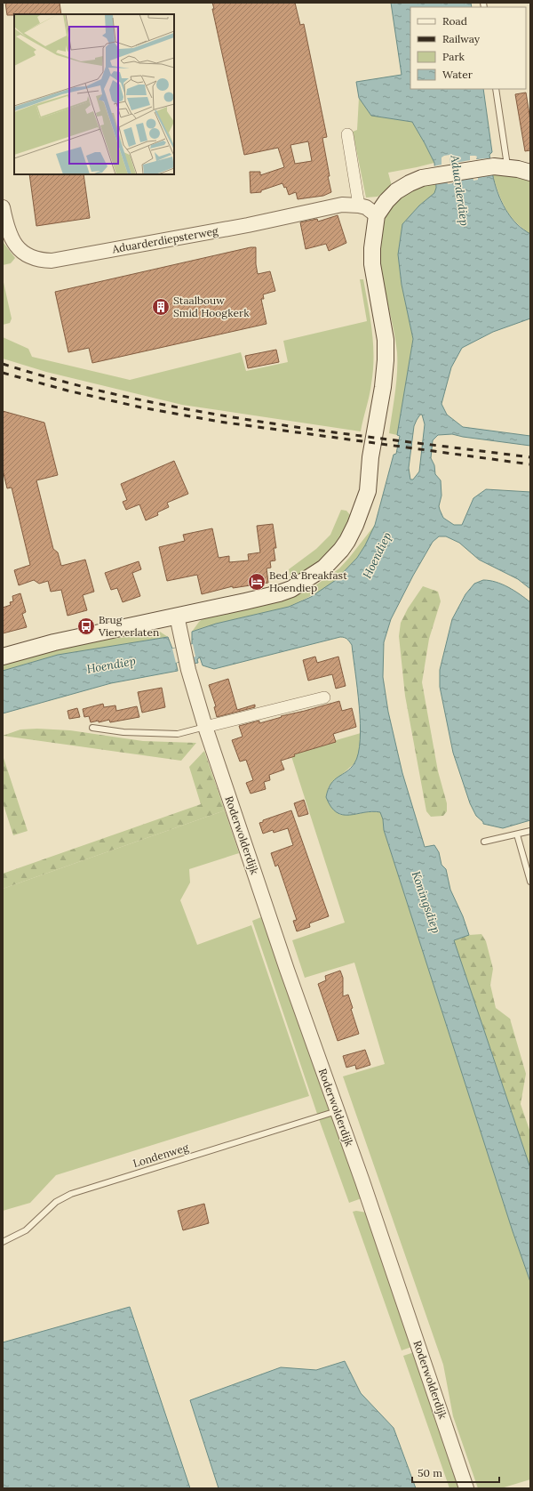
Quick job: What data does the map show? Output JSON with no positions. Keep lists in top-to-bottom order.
{
  "streets": {
    "street": ["Aduarderdiepsterweg", "Roderwolderdijk"],
    "lane": ["Londenweg"]
  },
  "crossings": [
    ["Roderwolderdijk", "Londenweg"]
  ],
  "water": ["Aduarderdiep", "Hoendiep", "Koningsdiep"],
  "places": {
    "building": ["Staalbouw Smid Hoogkerk"],
    "hotel": ["Bed & Breakfast Hoendiep"],
    "bus stop": ["Brug Vierverlaten"]
  },
  "legend": [
    "Road",
    "Railway",
    "Park",
    "Water"
  ],
  "scale_bar": "50 m"
}
